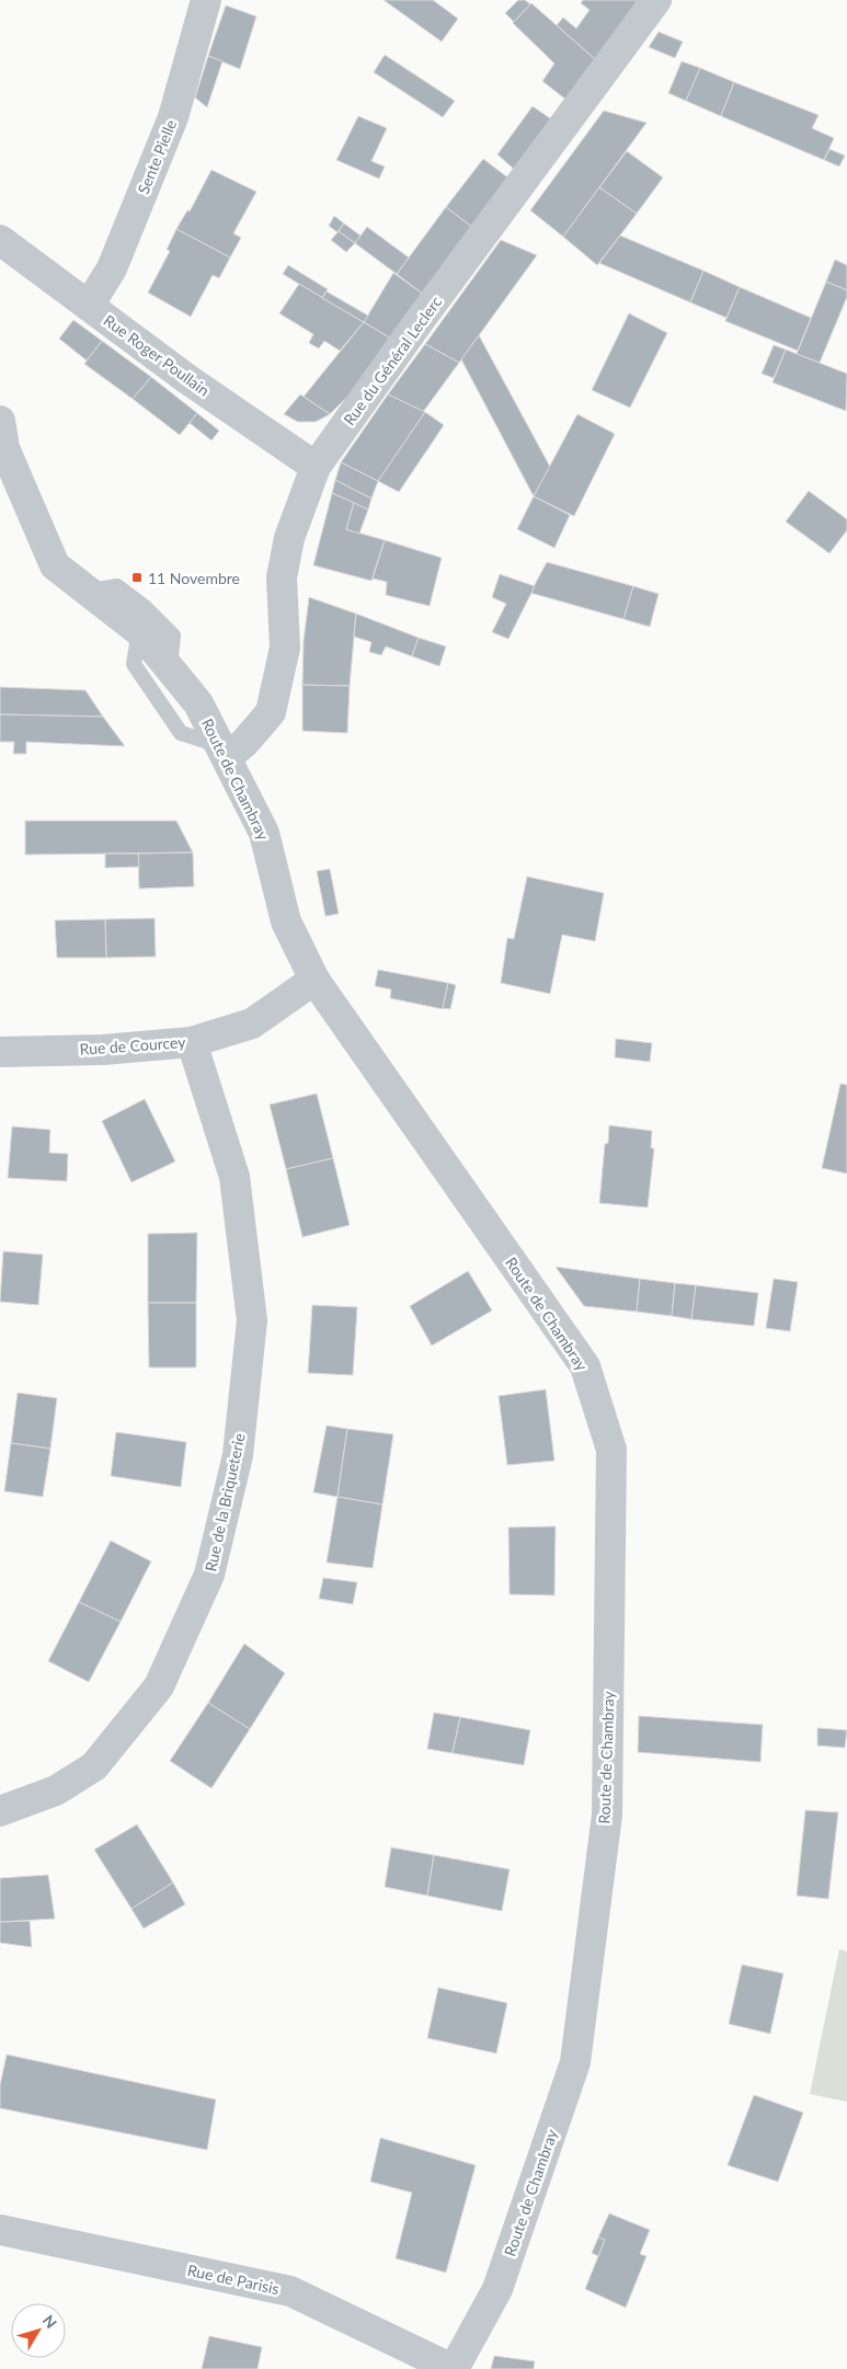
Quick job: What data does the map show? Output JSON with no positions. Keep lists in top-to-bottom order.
{
  "streets": {
    "street": [
      "Sente Pielle",
      "Rue Roger Poullain",
      "Rue du Général Leclerc",
      "Route de Chambray",
      "Rue de Courcey",
      "Rue de la Briqueterie",
      "Rue de Parisis"
    ]
  },
  "crossings": [
    ["Sente Pielle", "Rue Roger Poullain"],
    ["Rue Roger Poullain", "Rue du Général Leclerc"],
    ["Rue du Général Leclerc", "Route de Chambray"],
    ["Route de Chambray", "Rue de Courcey"],
    ["Route de Chambray", "Rue de Parisis"],
    ["Rue de Courcey", "Rue de la Briqueterie"]
  ],
  "places": {
    "transit": ["11 Novembre"]
  },
  "north": "top right"
}
